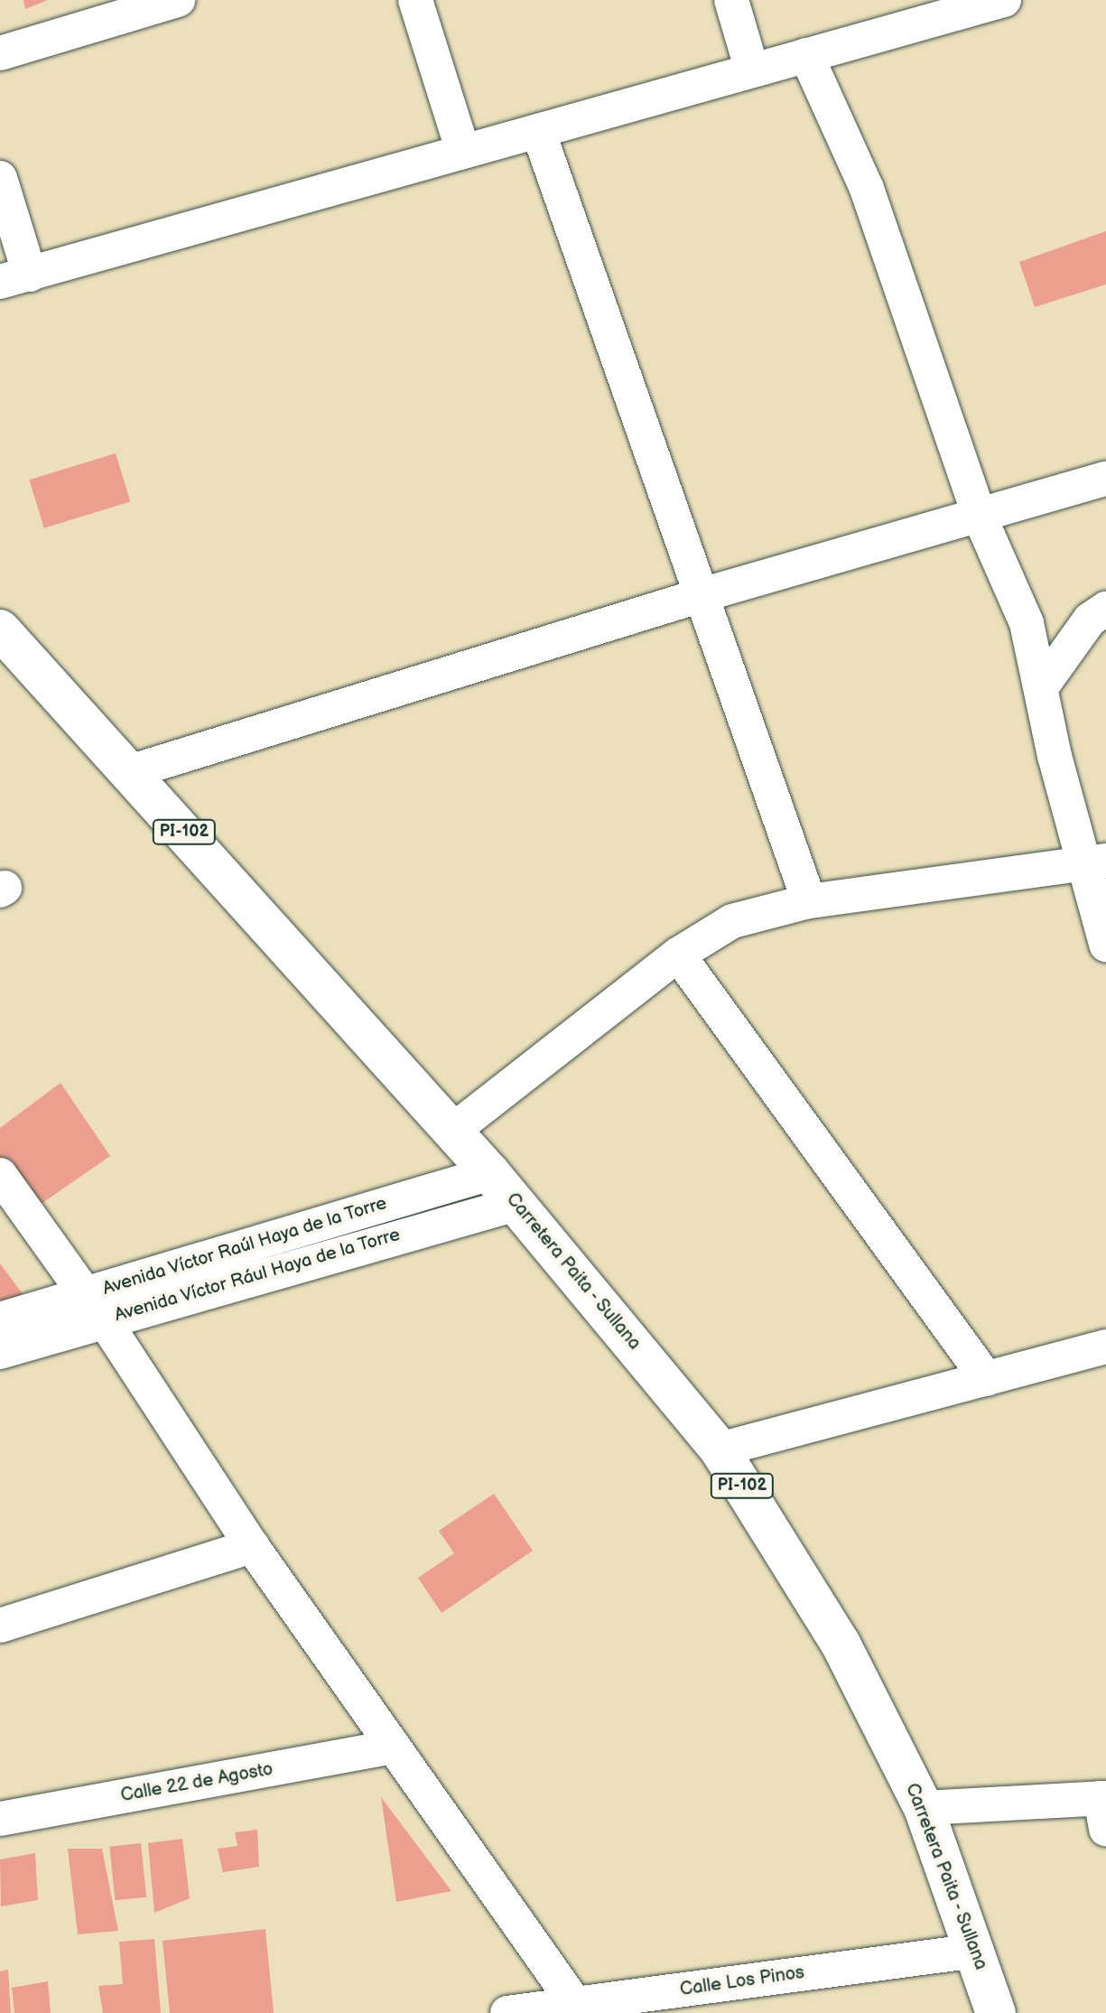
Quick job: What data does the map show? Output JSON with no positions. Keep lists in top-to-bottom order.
{
  "streets": {
    "main road": ["PI-102", "Carretera Paita - Sullana"],
    "street": [
      "Avenida Víctor Raúl Haya de la Torre",
      "Avenida Víctor Rául Haya de la Torre",
      "Calle 22 de Agosto",
      "Calle Los Pinos"
    ]
  },
  "crossings": [
    ["Avenida Víctor Raúl Haya de la Torre", "Carretera Paita - Sullana"],
    ["Avenida Víctor Raúl Haya de la Torre", "Avenida Víctor Rául Haya de la Torre"],
    ["Carretera Paita - Sullana", "Avenida Víctor Rául Haya de la Torre"],
    ["Carretera Paita - Sullana", "Calle Los Pinos"]
  ]
}
